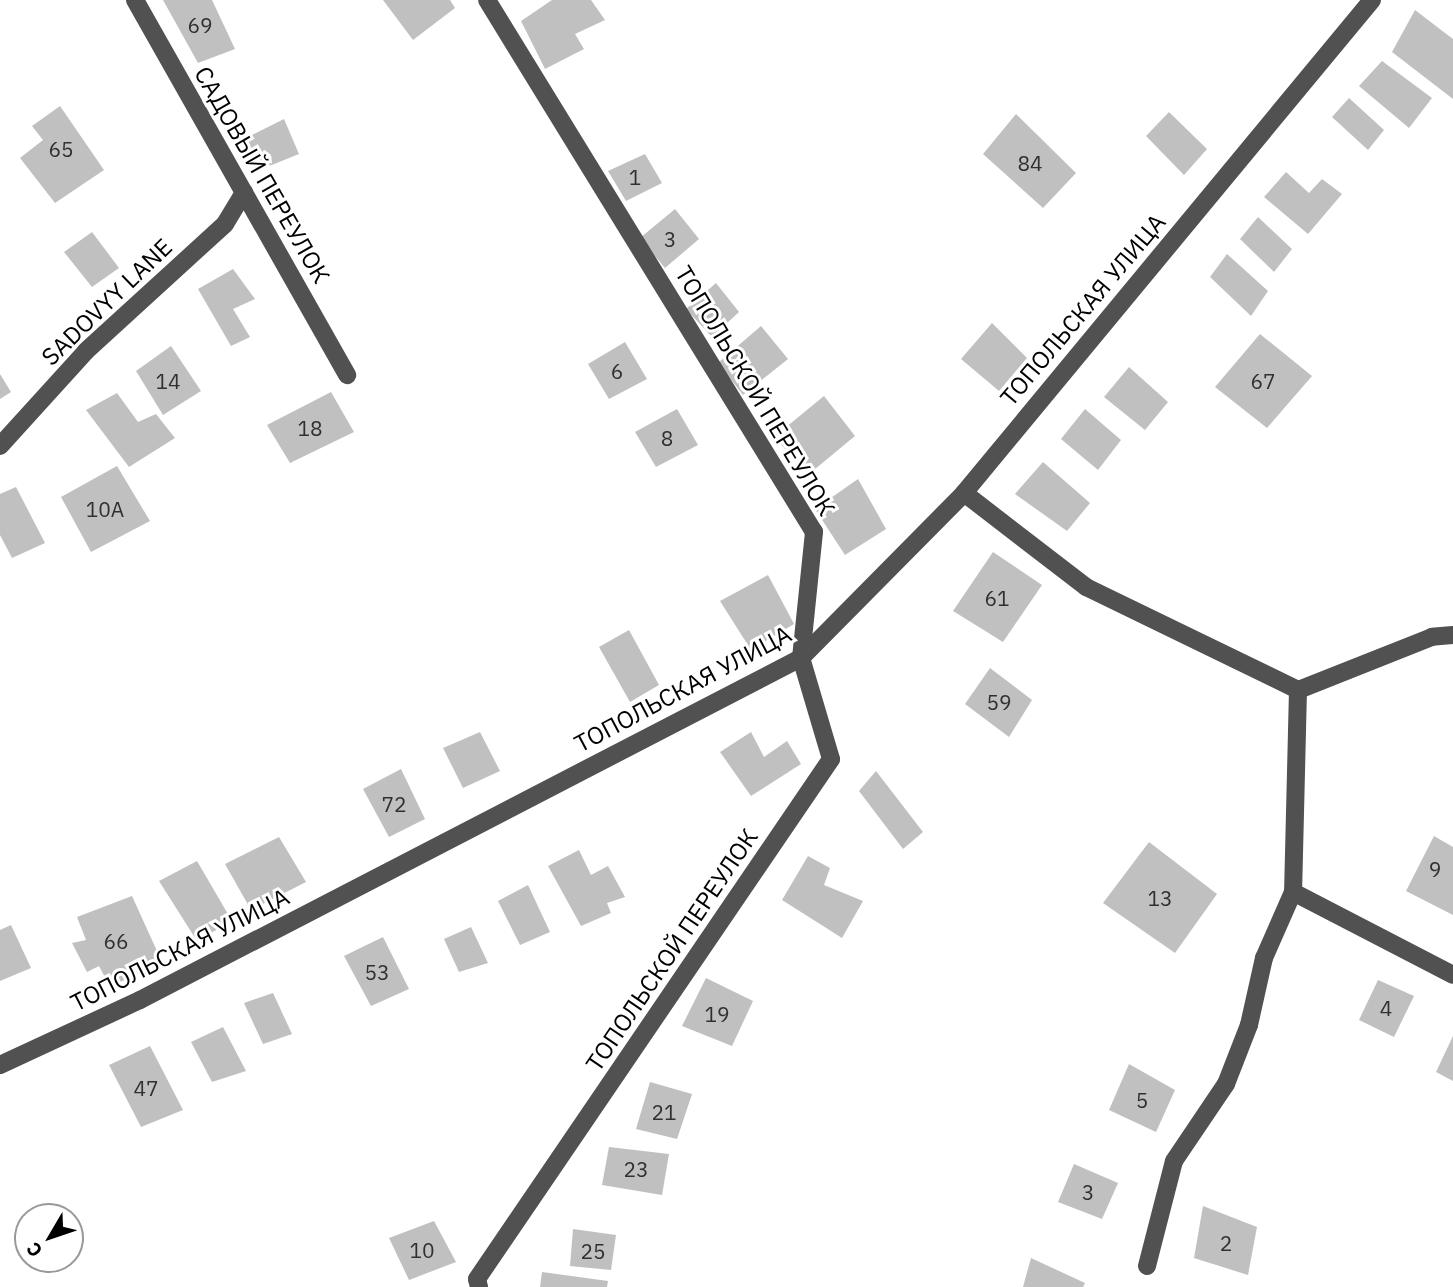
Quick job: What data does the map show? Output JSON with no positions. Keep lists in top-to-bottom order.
{
  "streets": {
    "street": [
      "САДОВЫЙ ПЕРЕУЛОК",
      "SADOVYY LANE",
      "ТОПОЛЬСКАЯ УЛИЦА",
      "ТОПОЛЬСКОЙ ПЕРЕУЛОК"
    ]
  },
  "crossings": [
    ["САДОВЫЙ ПЕРЕУЛОК", "SADOVYY LANE"],
    ["ТОПОЛЬСКАЯ УЛИЦА", "ТОПОЛЬСКОЙ ПЕРЕУЛОК"]
  ],
  "house_numbers": [
    "69",
    "65",
    "84",
    "1",
    "3",
    "6",
    "14",
    "67",
    "18",
    "8",
    "10А",
    "61",
    "59",
    "72",
    "9",
    "13",
    "66",
    "53",
    "4",
    "19",
    "47",
    "5",
    "21",
    "23",
    "3",
    "2",
    "10",
    "25"
  ],
  "north": "bottom left"
}
